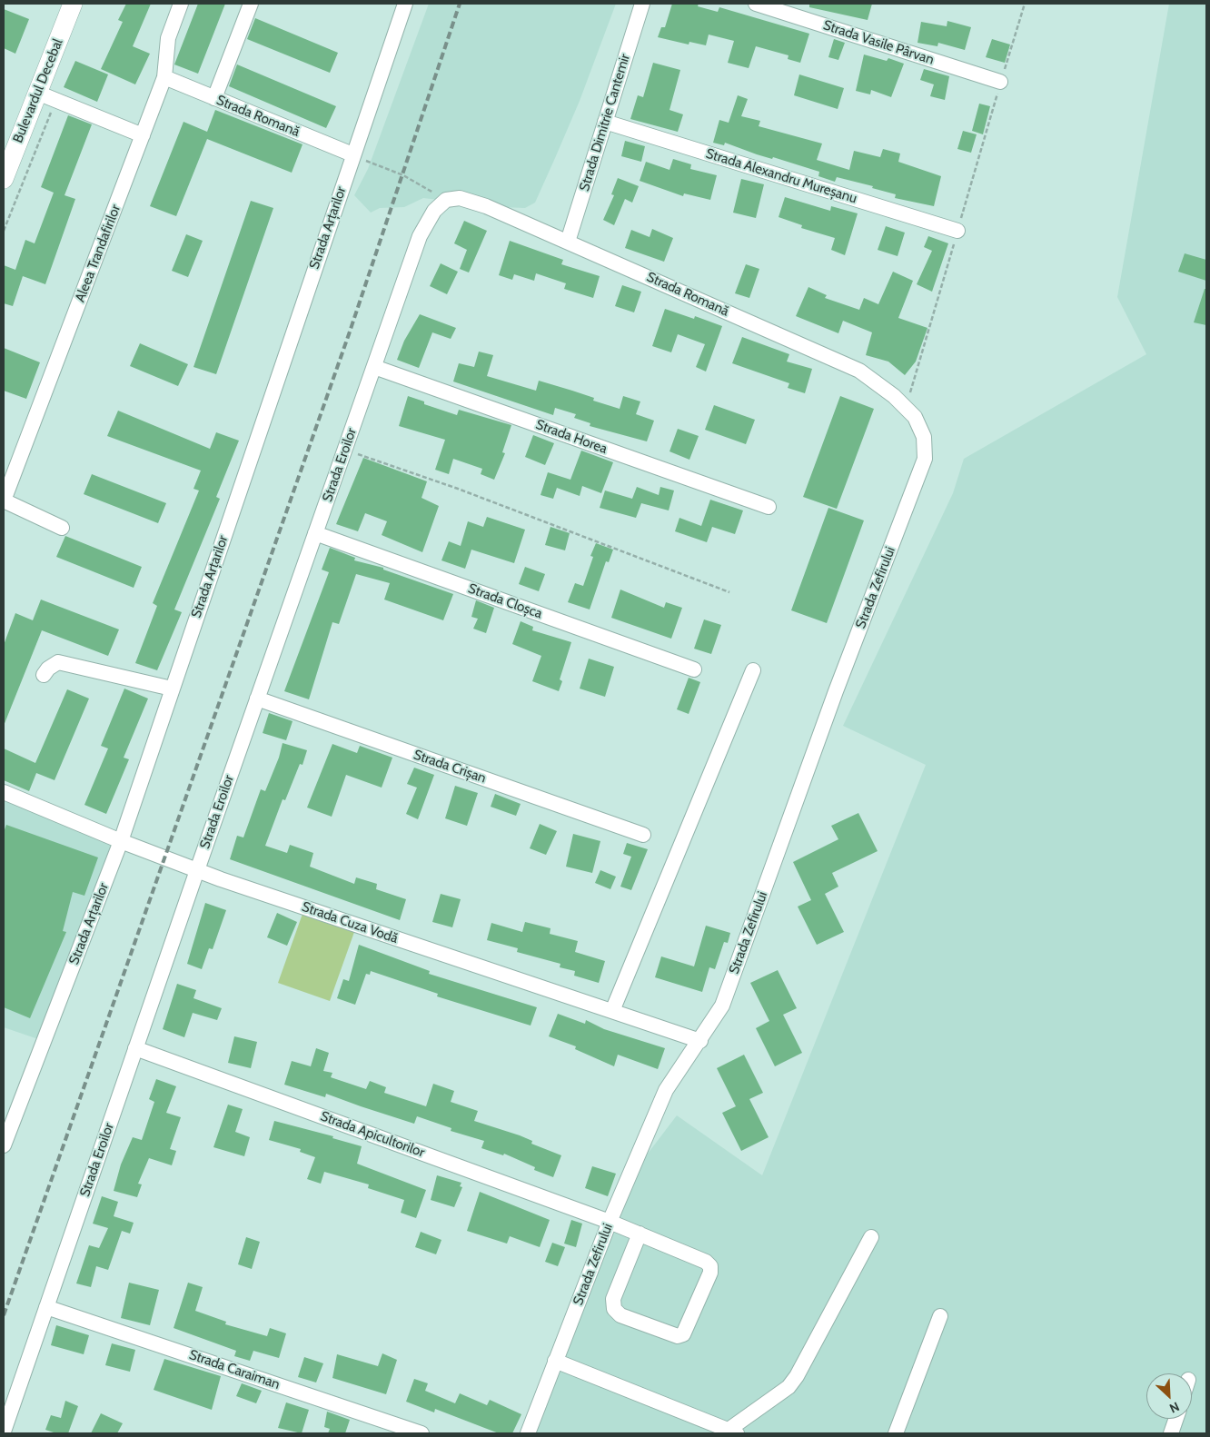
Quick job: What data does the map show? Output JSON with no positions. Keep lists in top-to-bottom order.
{
  "streets": {
    "main road": ["Bulevardul Decebal"],
    "street": [
      "Strada Vasile Pârvan",
      "Strada Romană",
      "Strada Dimitrie Cantemir",
      "Strada Alexandru Mureșanu",
      "Strada Arțarilor",
      "Aleea Trandafirilor",
      "Strada Horea",
      "Strada Eroilor",
      "Strada Zefirului",
      "Strada Cloșca",
      "Strada Crișan",
      "Strada Cuza Vodă",
      "Strada Apicultorilor",
      "Strada Caraiman"
    ]
  },
  "crossings": [
    ["Strada Romană", "Strada Dimitrie Cantemir"],
    ["Strada Romană", "Strada Arțarilor"],
    ["Strada Romană", "Aleea Trandafirilor"],
    ["Strada Romană", "Strada Eroilor"],
    ["Strada Romană", "Strada Zefirului"],
    ["Strada Dimitrie Cantemir", "Strada Alexandru Mureșanu"],
    ["Strada Arțarilor", "Strada Cuza Vodă"],
    ["Strada Horea", "Strada Eroilor"],
    ["Strada Eroilor", "Strada Cloșca"],
    ["Strada Eroilor", "Strada Crișan"],
    ["Strada Eroilor", "Strada Cuza Vodă"],
    ["Strada Eroilor", "Strada Apicultorilor"],
    ["Strada Eroilor", "Strada Caraiman"],
    ["Strada Zefirului", "Strada Cuza Vodă"],
    ["Strada Zefirului", "Strada Apicultorilor"]
  ],
  "north": "bottom right"
}
